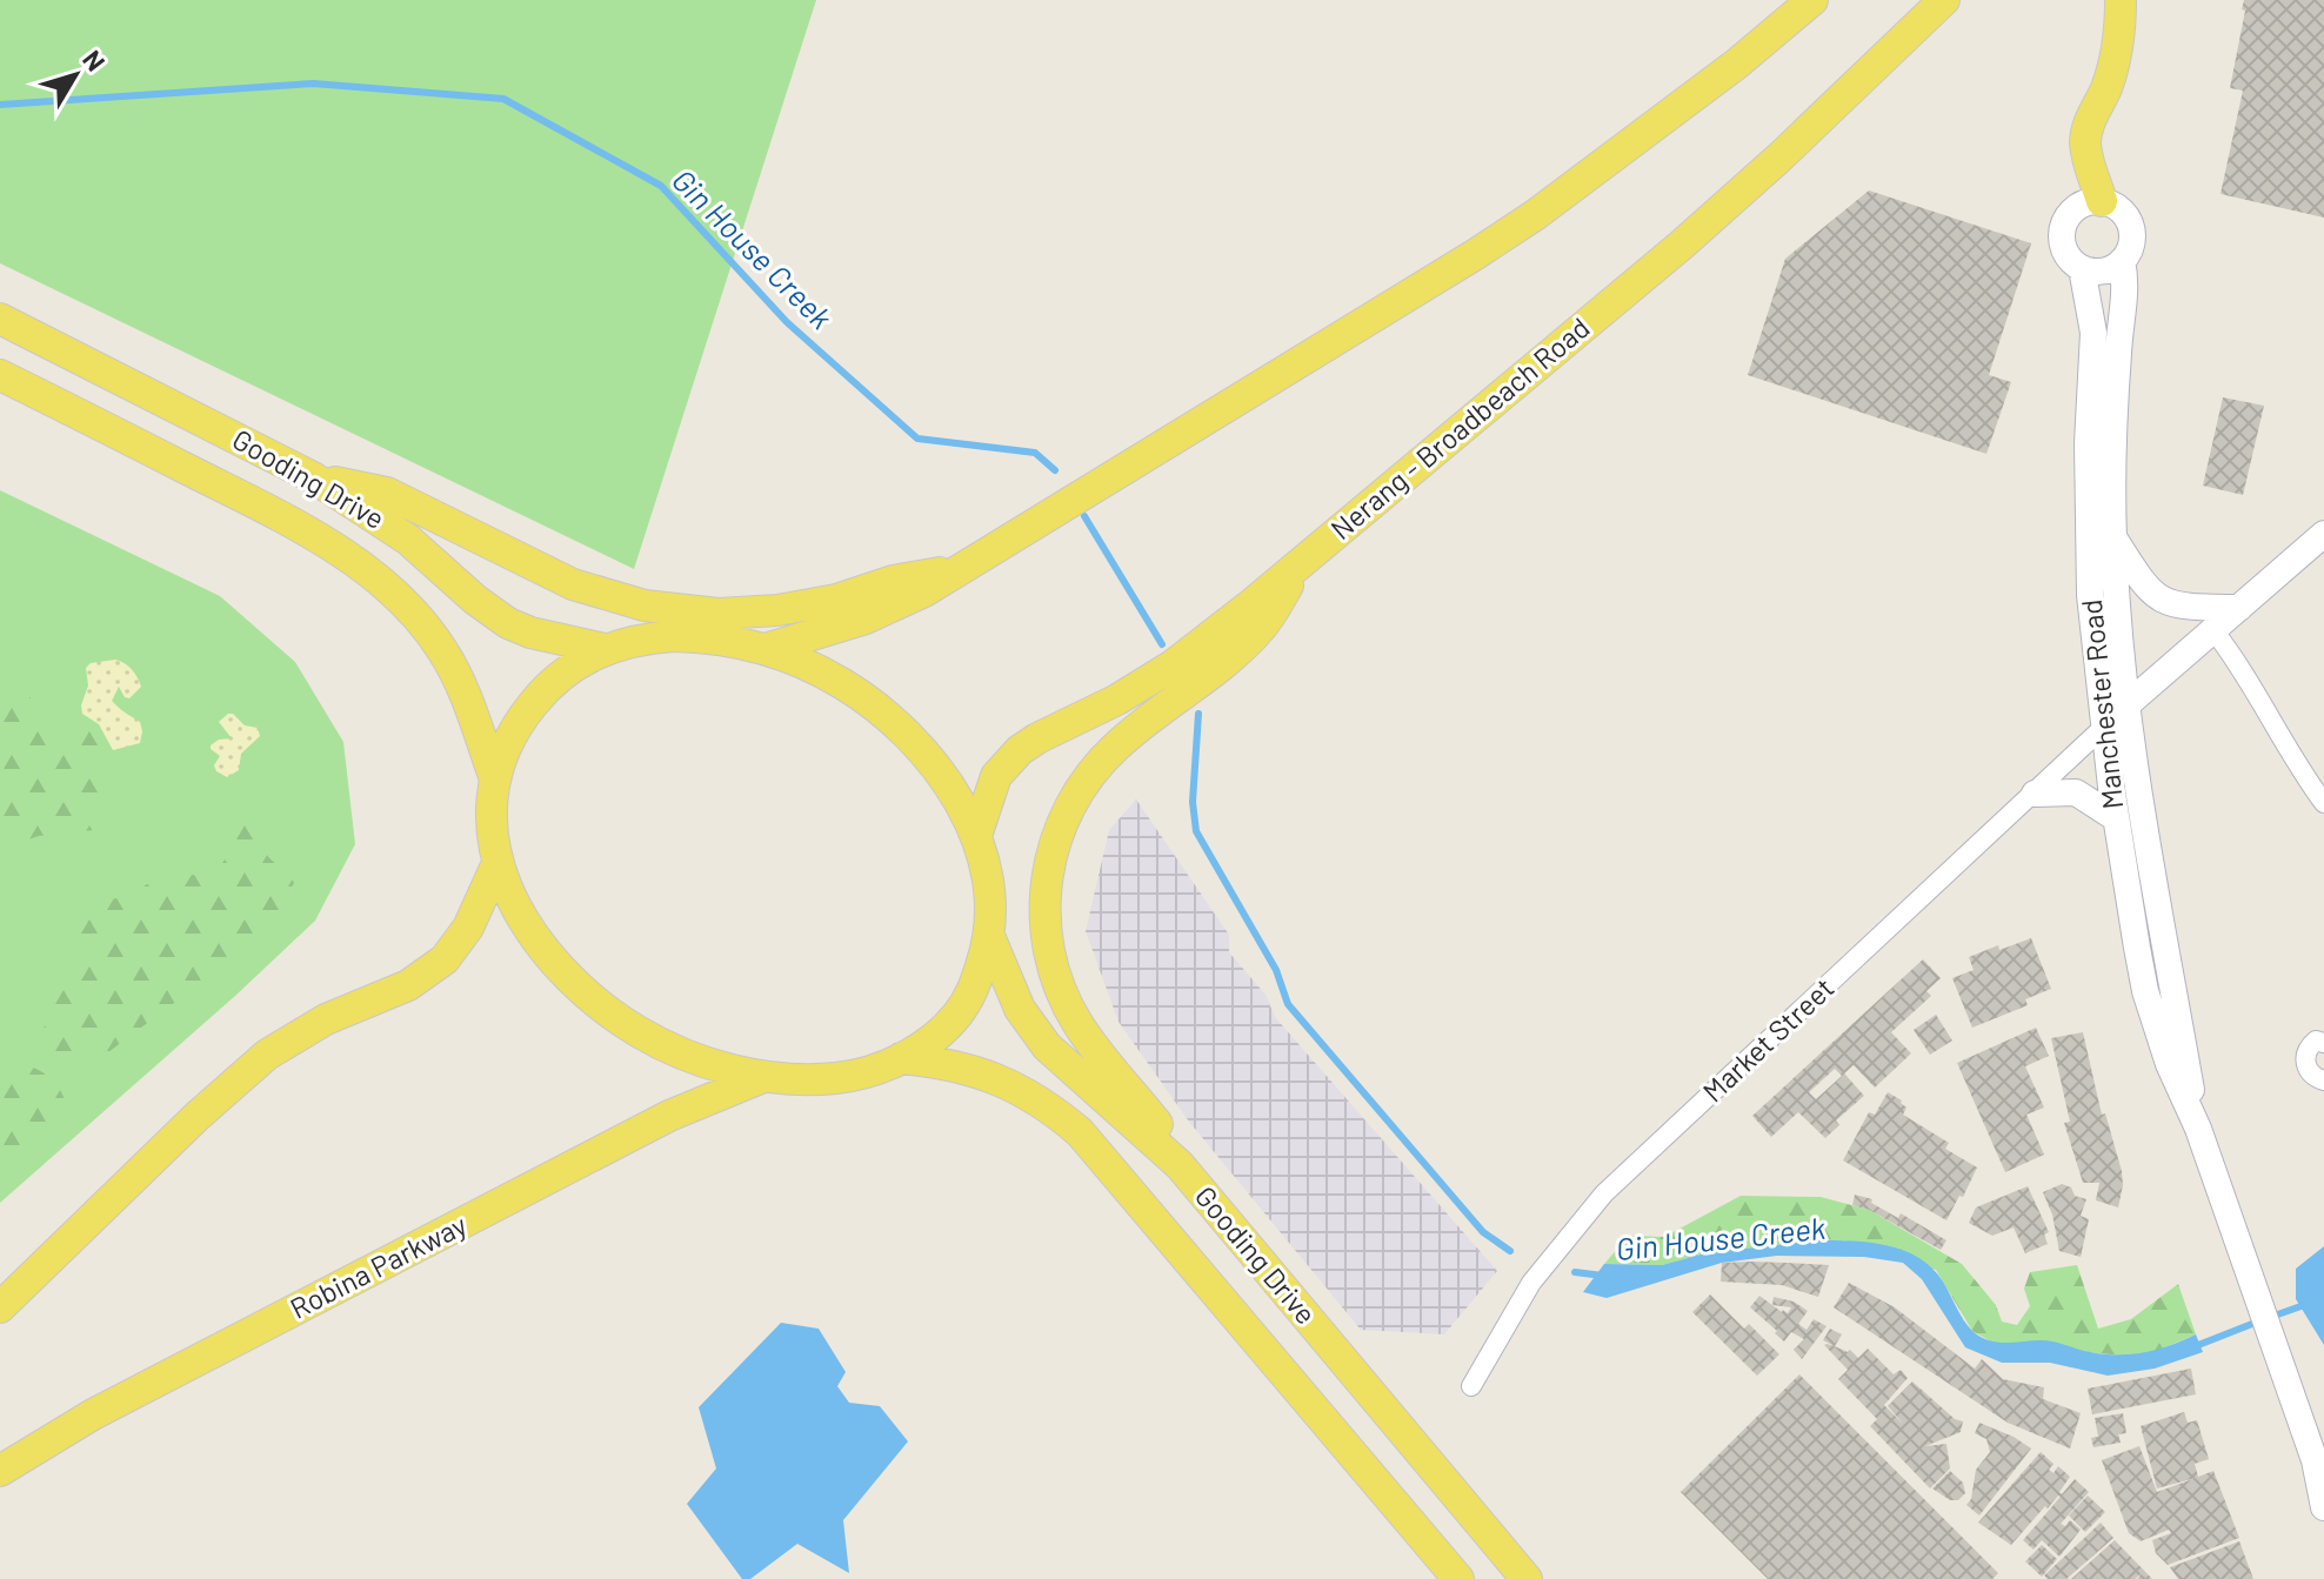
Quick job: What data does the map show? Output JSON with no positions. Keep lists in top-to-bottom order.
{
  "streets": {
    "main road": ["Nerang - Broadbeach Road", "Gooding Drive", "Robina Parkway"],
    "street": ["Manchester Road", "Market Street"]
  },
  "crossings": [
    ["Manchester Road", "Market Street"]
  ],
  "water": ["Gin House Creek"],
  "north": "top right"
}
